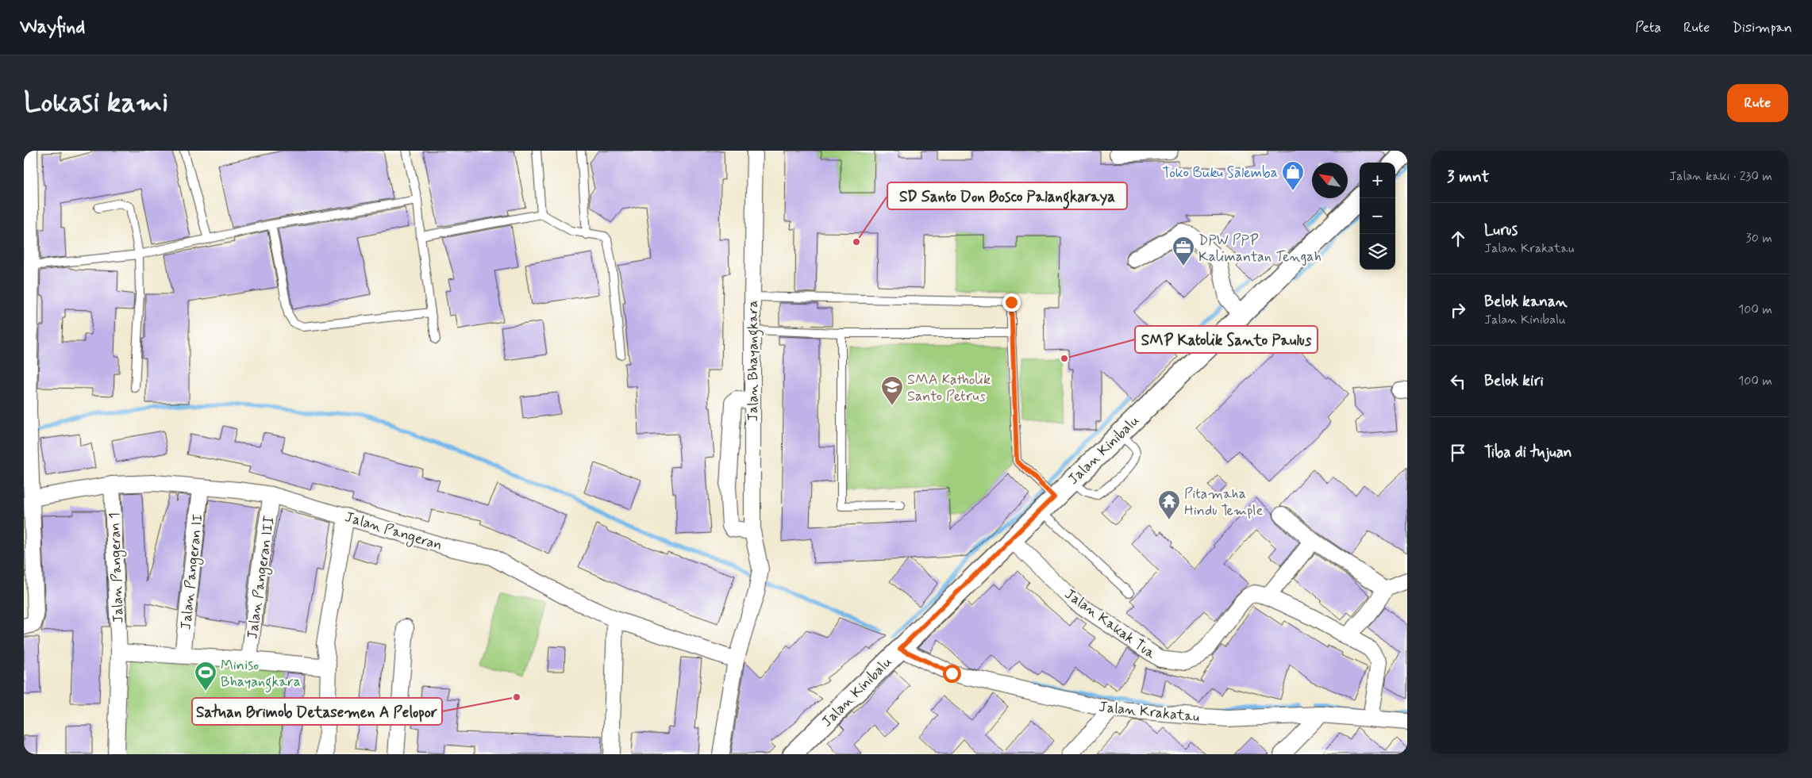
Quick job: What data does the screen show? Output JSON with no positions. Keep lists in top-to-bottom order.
{
  "streets": {
    "street": [
      "Jalan Bhayangkara",
      "Jalan Kinibalu",
      "Jalan Pangeran",
      "Jalan Pangeran 1",
      "Jalan Pangeran II",
      "Jalan Pangeran III",
      "Jalan Kakak Tua",
      "Jalan Krakatau"
    ]
  },
  "crossings": [
    ["Jalan Bhayangkara", "Jalan Pangeran"],
    ["Jalan Kinibalu", "Jalan Kakak Tua"],
    ["Jalan Kinibalu", "Jalan Krakatau"],
    ["Jalan Pangeran", "Jalan Pangeran 1"],
    ["Jalan Pangeran", "Jalan Pangeran II"],
    ["Jalan Pangeran", "Jalan Pangeran III"],
    ["Jalan Kakak Tua", "Jalan Krakatau"]
  ],
  "places": {
    "shop": ["Toko Buku Salemba"],
    "other": ["SD Santo Don Bosco Palangkaraya", "SMP Katolik Santo Paulus", "Satuan Brimob Detasemen A Pelopor"],
    "office": ["DPW PPP Kalimantan Tengah"],
    "school or university": ["SMA Katholik Santo Petrus"],
    "temple": ["Pitamaha Hindu Temple"],
    "sports": ["Miniso Bhayangkara"]
  },
  "north": "top left",
  "page": {
    "header": "Wayfind",
    "nav": ["Peta", "Rute", "Disimpan"],
    "buttons": "Rute",
    "title": "Lokasi kami",
    "heading": ["3 mnt", "Jalan kaki · 230 m"],
    "map_buttons": ["+", "−"],
    "list": [
      ["Lurus", "Jalan Krakatau", "30 m"],
      ["Belok kanan", "Jalan Kinibalu", "100 m"],
      ["Belok kiri", "100 m"],
      "Tiba di tujuan"
    ]
  }
}
